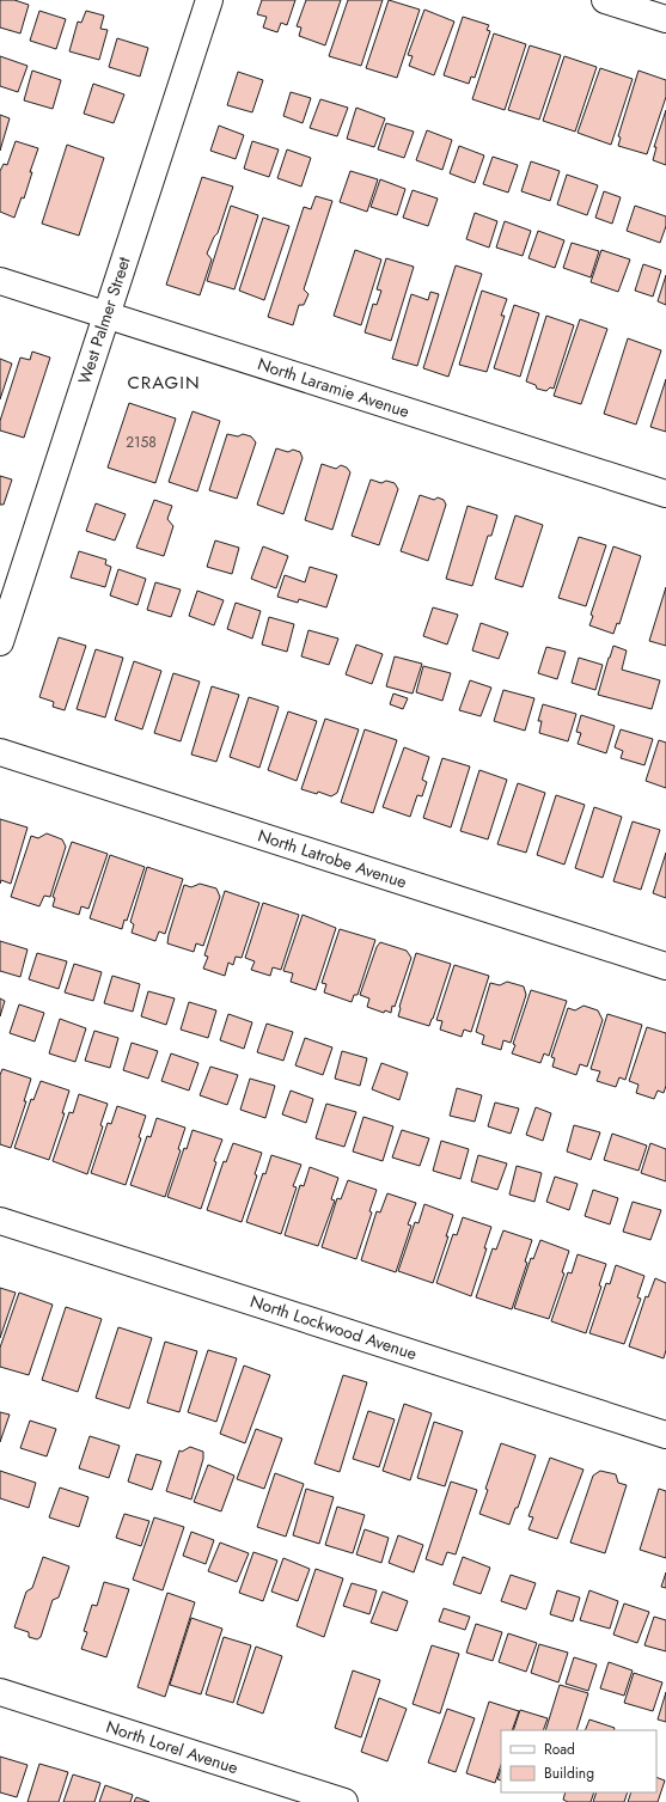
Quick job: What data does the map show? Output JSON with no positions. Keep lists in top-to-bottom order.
{
  "streets": {
    "street": [
      "West Palmer Street",
      "North Laramie Avenue",
      "North Latrobe Avenue",
      "North Lockwood Avenue",
      "North Lorel Avenue"
    ]
  },
  "crossings": [
    ["West Palmer Street", "North Laramie Avenue"]
  ],
  "districts": ["CRAGIN"],
  "house_numbers": ["2158"],
  "legend": ["Road", "Building"]
}
